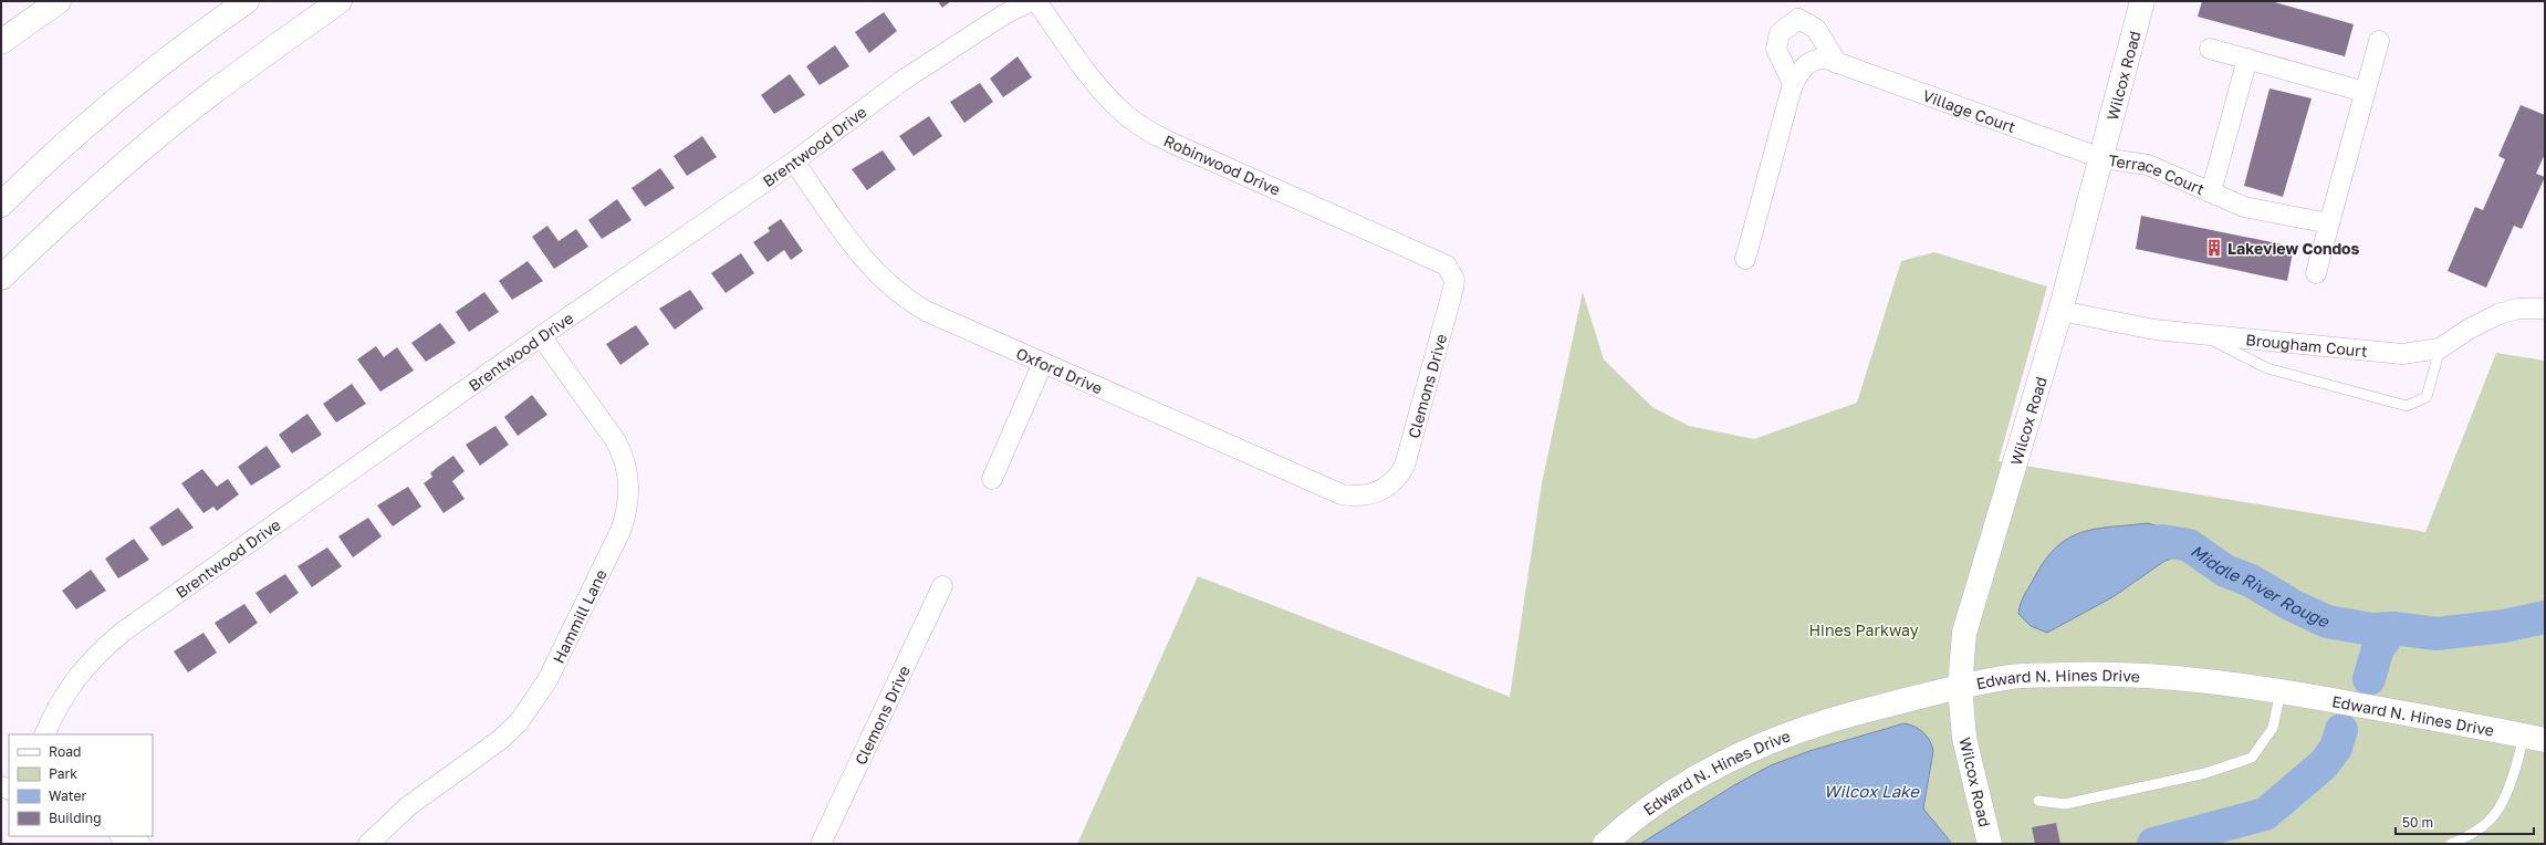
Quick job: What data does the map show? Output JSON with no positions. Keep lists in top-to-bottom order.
{
  "streets": {
    "main road": ["Wilcox Road", "Edward N. Hines Drive"],
    "street": [
      "Village Court",
      "Brentwood Drive",
      "Robinwood Drive",
      "Terrace Court",
      "Brougham Court",
      "Oxford Drive",
      "Clemons Drive",
      "Hammill Lane"
    ]
  },
  "crossings": [
    ["Wilcox Road", "Village Court"],
    ["Wilcox Road", "Terrace Court"],
    ["Wilcox Road", "Brougham Court"],
    ["Wilcox Road", "Edward N. Hines Drive"],
    ["Village Court", "Terrace Court"],
    ["Brentwood Drive", "Oxford Drive"],
    ["Brentwood Drive", "Hammill Lane"],
    ["Robinwood Drive", "Clemons Drive"],
    ["Oxford Drive", "Clemons Drive"]
  ],
  "water": ["Middle River Rouge", "Wilcox Lake"],
  "parks": ["Hines Parkway"],
  "places": {
    "building": ["Lakeview Condos"]
  },
  "legend": [
    "Road",
    "Park",
    "Water",
    "Building"
  ],
  "scale_bar": "50 m"
}
